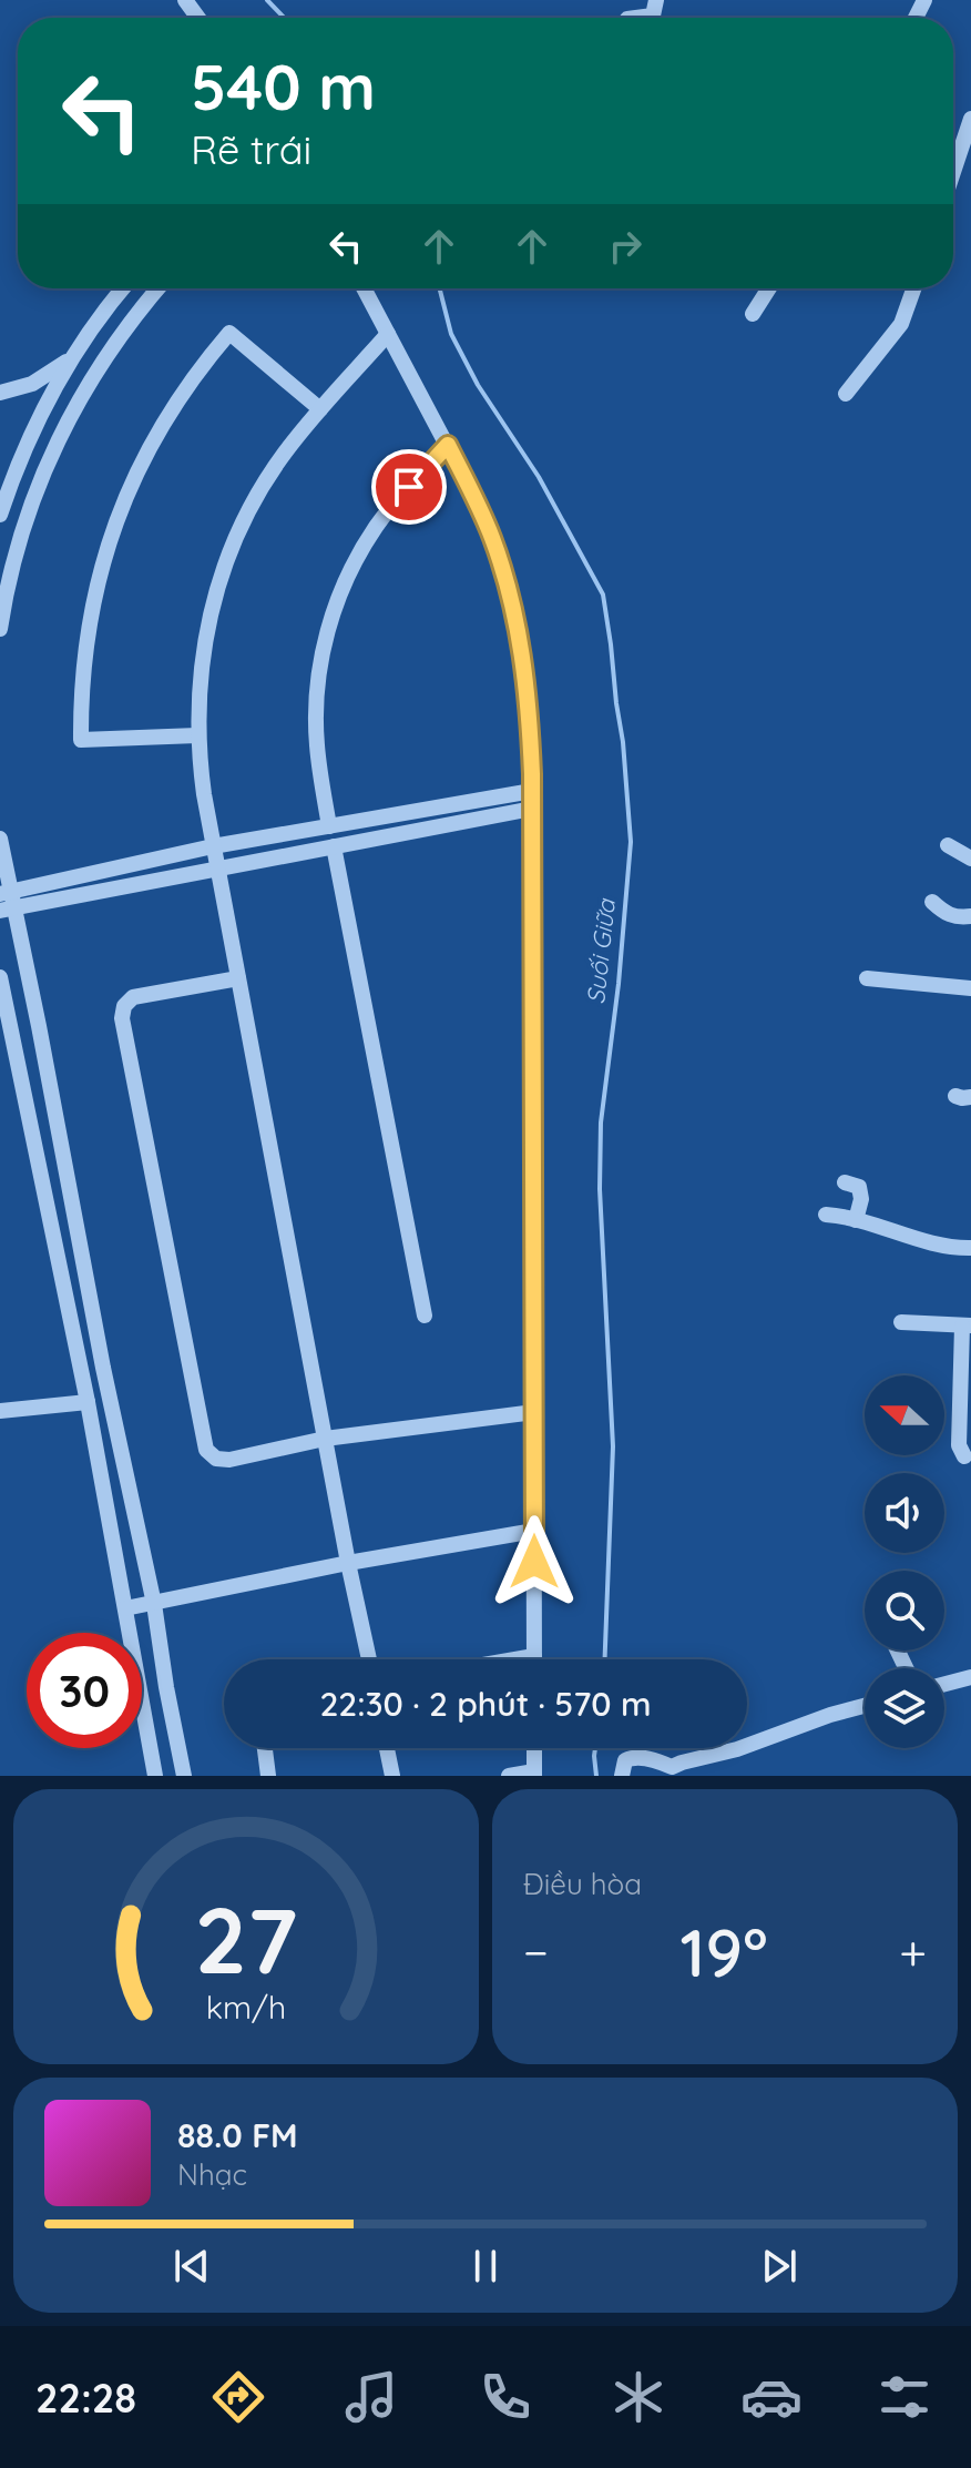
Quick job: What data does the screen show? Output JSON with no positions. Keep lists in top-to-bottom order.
{
  "water": ["Suối Giữa"],
  "north": "left",
  "page": {
    "turn": ["540 m", "Rẽ trái"],
    "limit": "30",
    "trip": "22:30 · 2 phút · 570 m",
    "tile": "Điều hòa",
    "heat": ["−", "19°", "+"],
    "song": ["88.0 FM", "Nhạc"],
    "tabs": "22:28",
    "gauge": ["27", "km/h"]
  }
}
